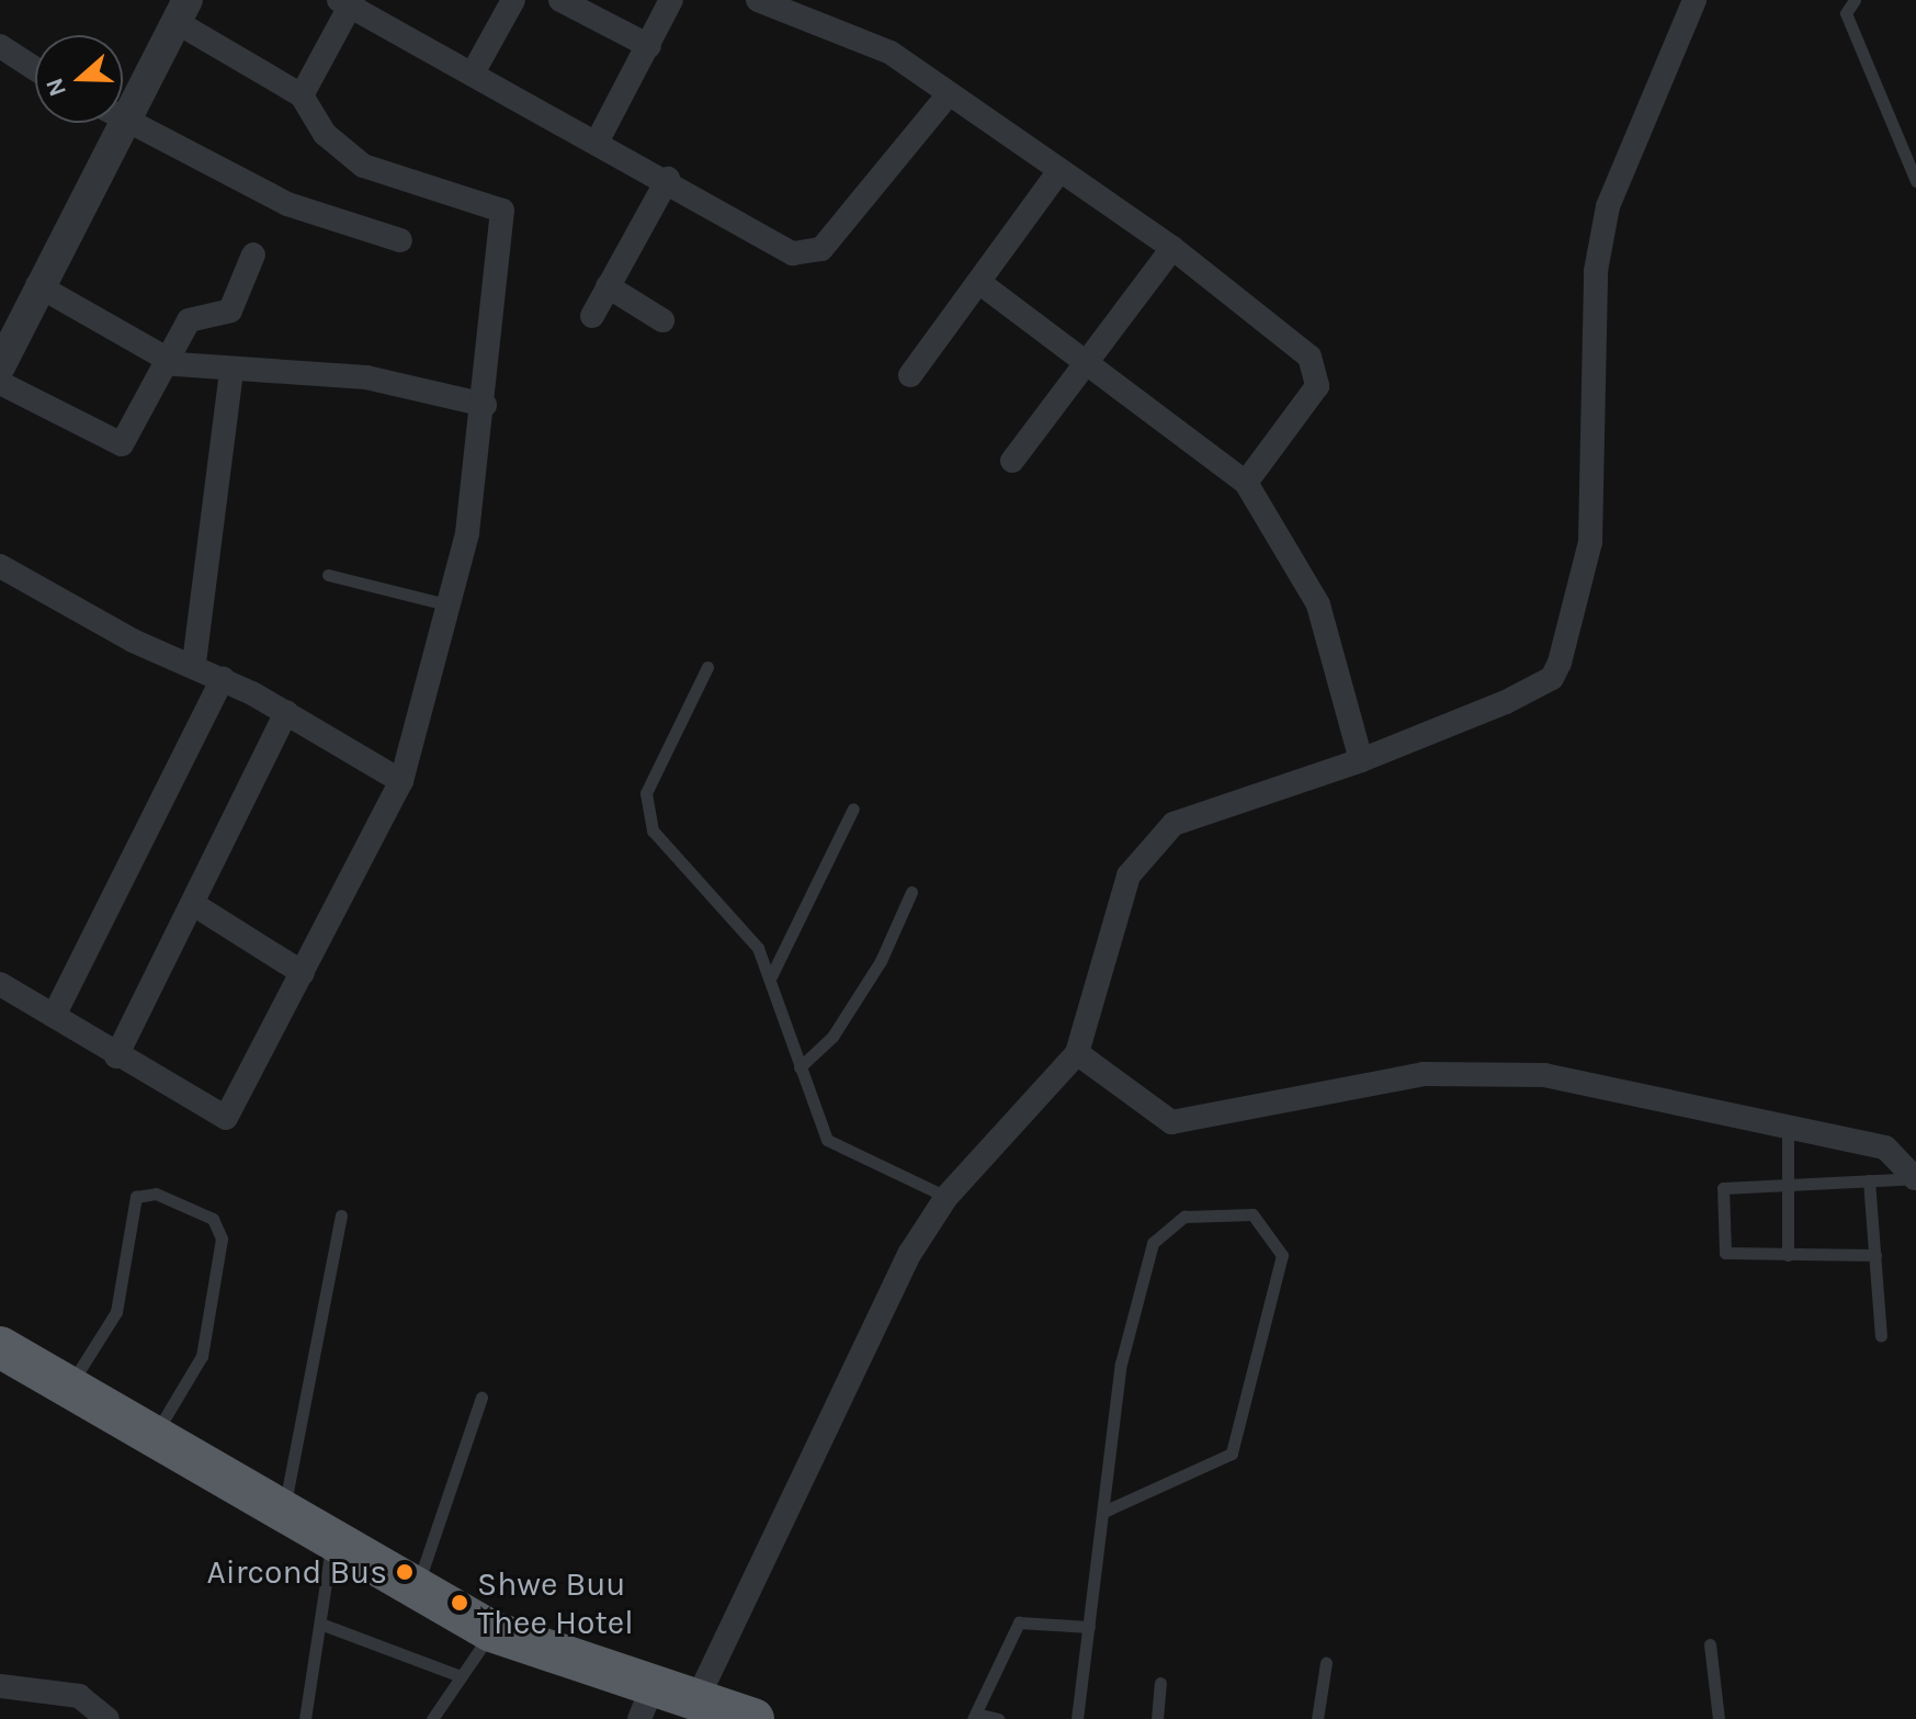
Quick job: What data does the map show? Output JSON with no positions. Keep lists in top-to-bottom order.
{
  "places": ["Aircond Bus", "Shwe Buu Thee Hotel"],
  "north": "left"
}
